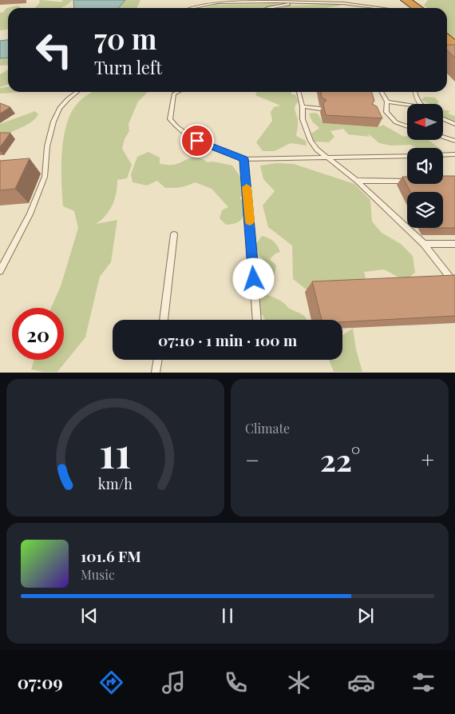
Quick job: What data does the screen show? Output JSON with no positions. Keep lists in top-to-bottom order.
{
  "north": "left",
  "page": {
    "turn": ["70 m", "Turn left"],
    "limit": "20",
    "trip": "07:10 · 1 min · 100 m",
    "tile": "Climate",
    "heat": ["−", "22°", "+"],
    "song": ["101.6 FM", "Music"],
    "tabs": "07:09",
    "gauge": ["11", "km/h"]
  }
}
